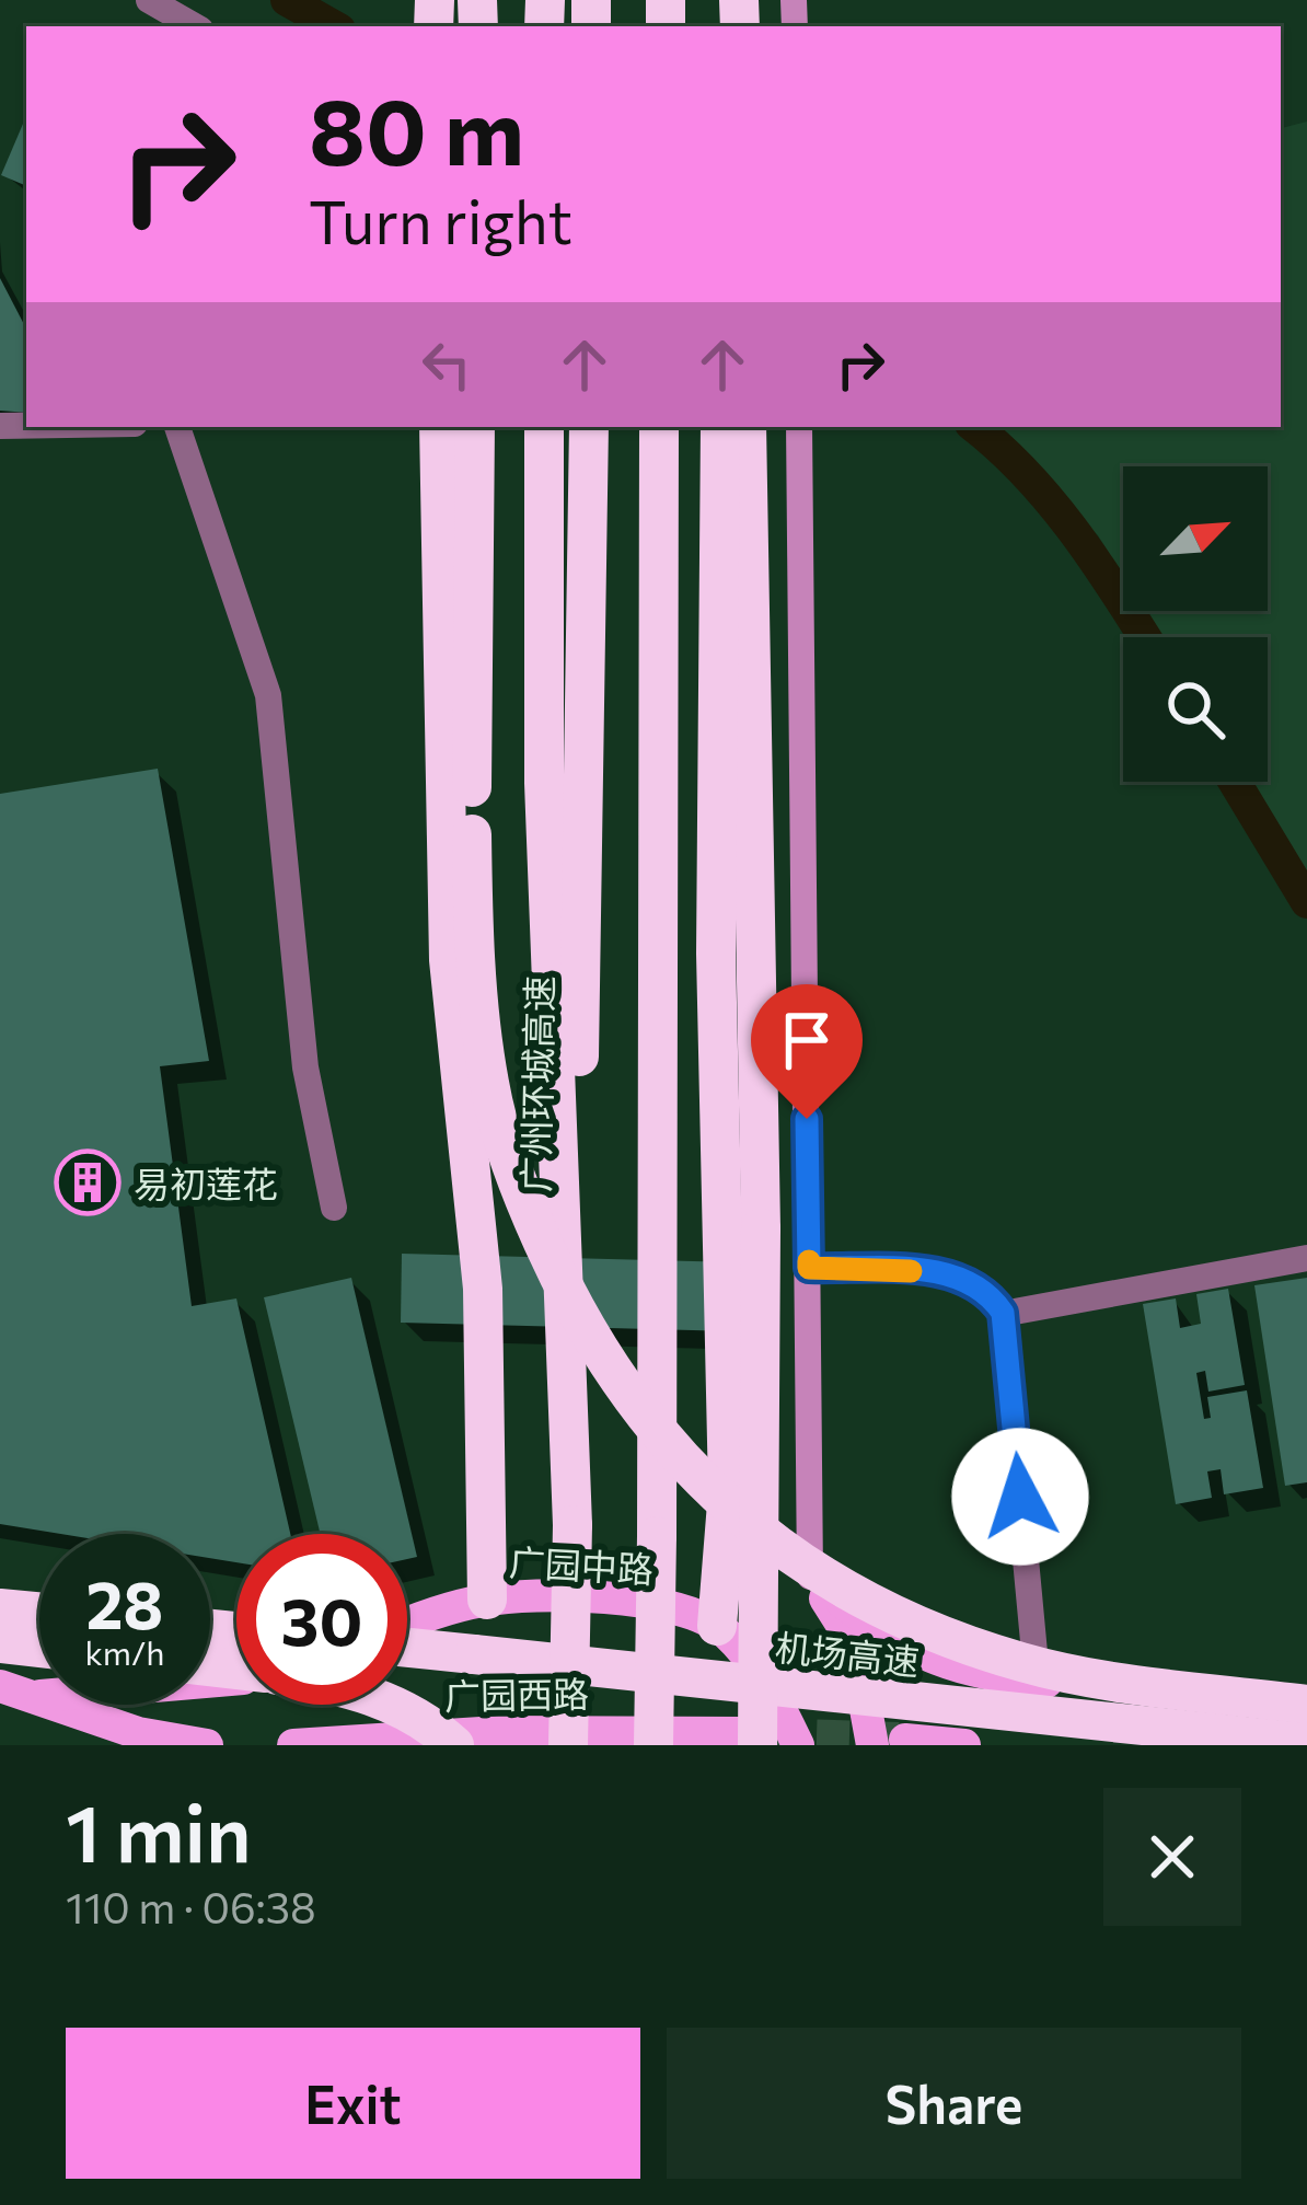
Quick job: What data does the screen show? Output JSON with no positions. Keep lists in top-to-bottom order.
{
  "streets": {
    "highway": ["广州环城高速", "机场高速"],
    "main road": ["广园中路", "广园西路"]
  },
  "places": {
    "building": ["易初莲花"]
  },
  "north": "top right",
  "page": {
    "turn": ["80 m", "Turn right"],
    "speed": "28 km/h",
    "limit": "30",
    "heading": ["1 min", "110 m · 06:38"],
    "buttons": ["Exit", "Share"]
  }
}
